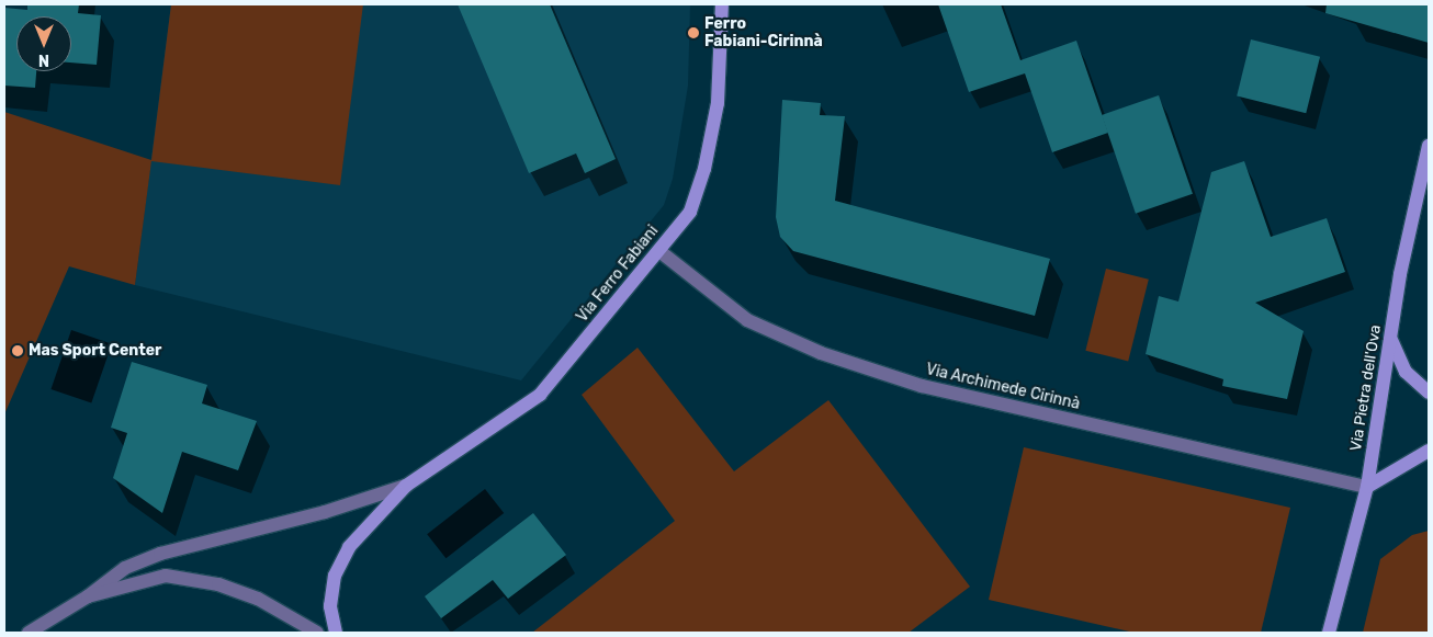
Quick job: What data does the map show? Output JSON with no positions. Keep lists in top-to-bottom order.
{
  "streets": {
    "main road": ["Via Ferro Fabiani", "Via Pietra dell'Ova"],
    "street": ["Via Archimede Cirinnà"]
  },
  "crossings": [
    ["Via Ferro Fabiani", "Via Archimede Cirinnà"],
    ["Via Archimede Cirinnà", "Via Pietra dell'Ova"]
  ],
  "places": ["Ferro Fabiani-Cirinnà", "Mas Sport Center"],
  "north": "bottom"
}
